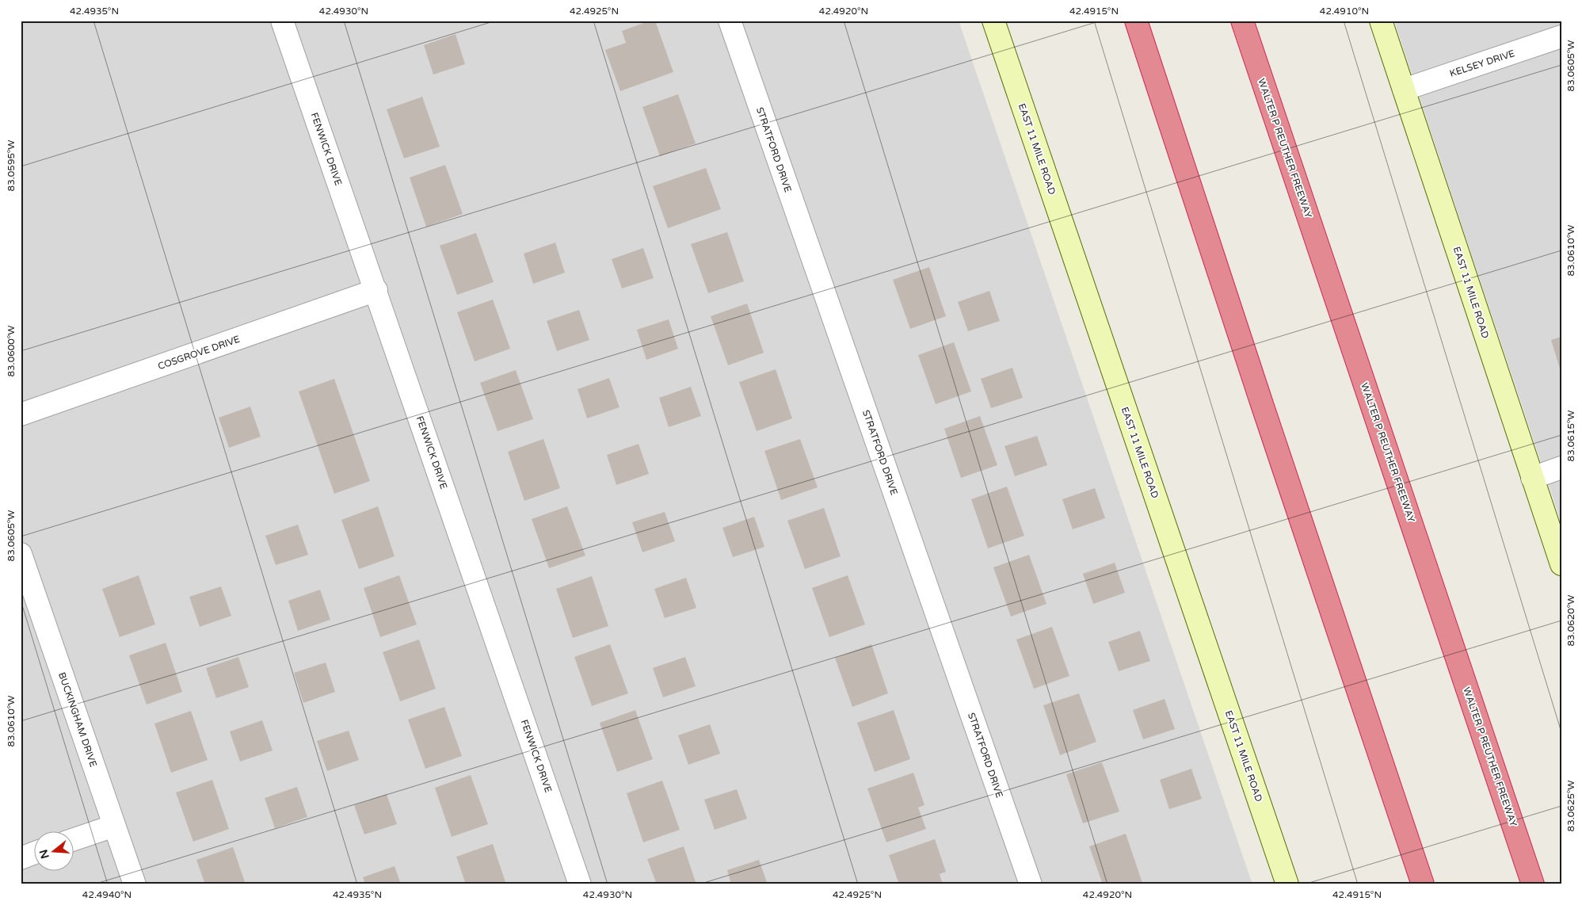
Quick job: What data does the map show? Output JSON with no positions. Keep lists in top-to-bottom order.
{
  "streets": {
    "highway": ["WALTER P REUTHER FREEWAY"],
    "main road": ["EAST 11 MILE ROAD"],
    "street": [
      "KELSEY DRIVE",
      "FENWICK DRIVE",
      "STRATFORD DRIVE",
      "COSGROVE DRIVE",
      "BUCKINGHAM DRIVE"
    ]
  },
  "crossings": [
    ["KELSEY DRIVE", "EAST 11 MILE ROAD"],
    ["FENWICK DRIVE", "COSGROVE DRIVE"]
  ],
  "north": "left",
  "coordinates": [
    "42.4935°N",
    "42.4930°N",
    "42.4925°N",
    "42.4920°N",
    "42.4915°N",
    "42.4910°N",
    "83.0605°W",
    "83.0595°W",
    "83.0610°W",
    "83.0600°W",
    "83.0615°W",
    "83.0620°W",
    "83.0625°W",
    "42.4940°N"
  ]
}
